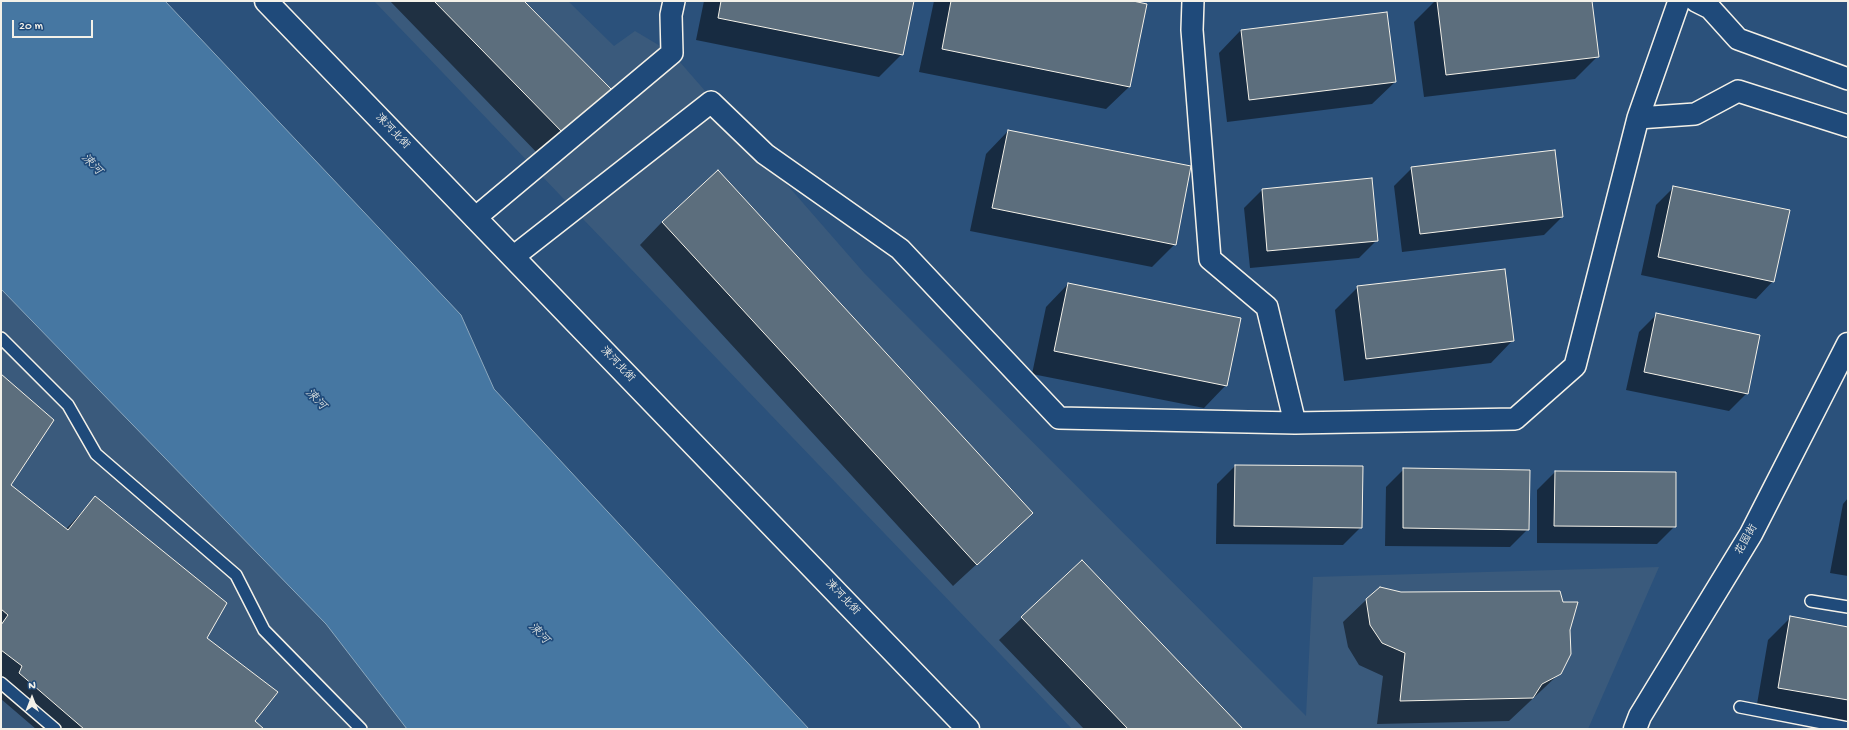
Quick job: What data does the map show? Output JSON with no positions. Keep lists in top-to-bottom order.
{
  "streets": {
    "main road": ["涑河北街", "花园街"]
  },
  "water": ["涑河"],
  "scale_bar": "20 m",
  "north": "top"
}
